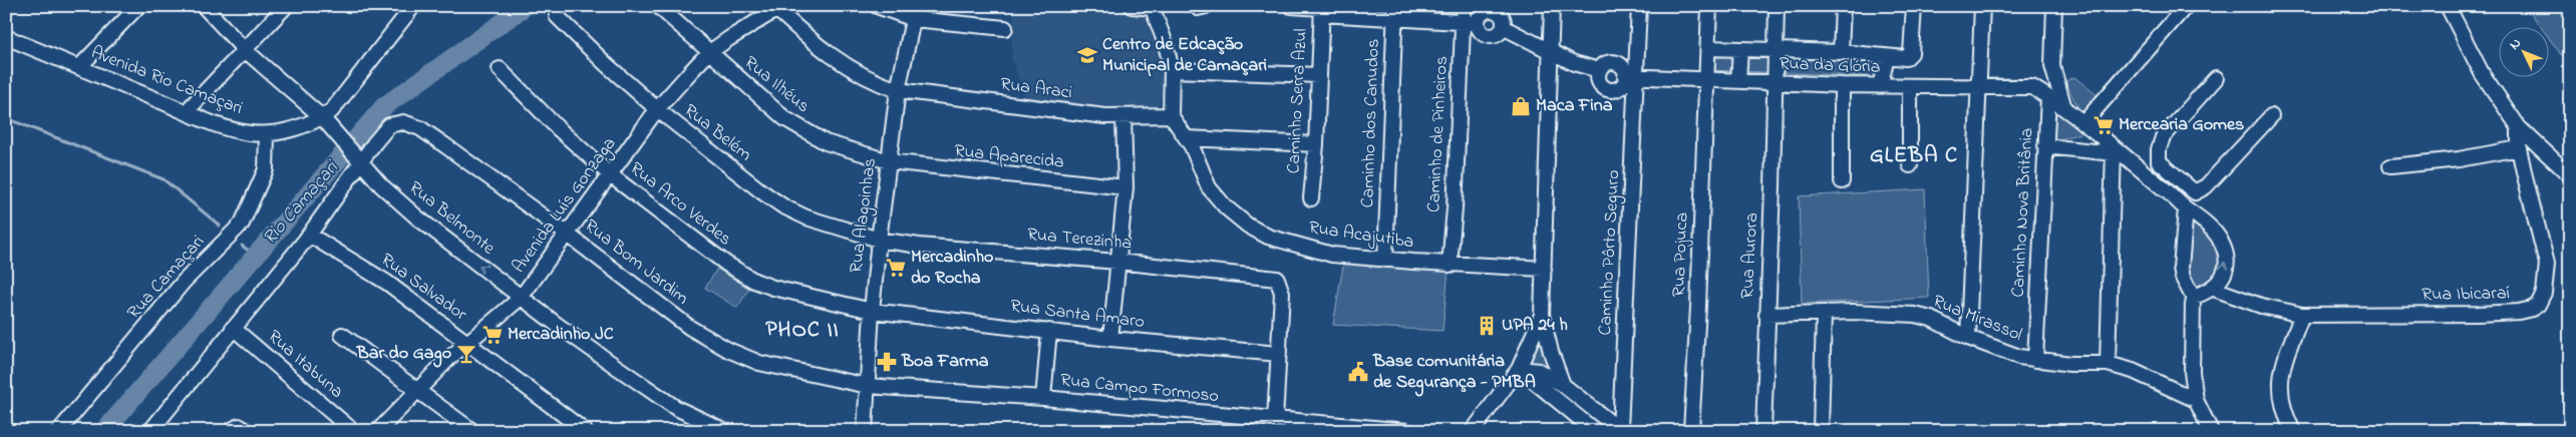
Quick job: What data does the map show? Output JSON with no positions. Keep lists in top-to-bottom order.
{
  "streets": {
    "street": [
      "Rua da Glória",
      "Avenida Rio Camaçari",
      "Rua Ilhéus",
      "Rua Araci",
      "Caminho Serra Azul",
      "Caminho dos Canudos",
      "Rua Belém",
      "Caminho de Pinheiros",
      "Rua Aparecida",
      "Rua Arco Verdes",
      "Avenida Luís Gonzaga",
      "Caminho Nova Britânia",
      "Rua Alagoinhas",
      "Rua Belmonte",
      "Rua Acajutiba",
      "Rua Terezinha",
      "Caminho Pôrto Seguro",
      "Rua Pojuca",
      "Rua Aurora",
      "Rua Bom Jardim",
      "Rua Camaçari",
      "Rua Salvador",
      "Rua Ibicaraí",
      "Rua Santa Amaro",
      "Rua Mirassol",
      "Rua Itabuna",
      "Rua Campo Formoso"
    ]
  },
  "crossings": [
    ["Rua da Glória", "Caminho Pôrto Seguro"],
    ["Rua da Glória", "Rua Pojuca"],
    ["Rua da Glória", "Rua Aurora"],
    ["Avenida Rio Camaçari", "Rua Camaçari"],
    ["Rua Ilhéus", "Rua Aparecida"],
    ["Rua Ilhéus", "Avenida Luís Gonzaga"],
    ["Rua Ilhéus", "Rua Alagoinhas"],
    ["Rua Araci", "Avenida Luís Gonzaga"],
    ["Rua Araci", "Rua Alagoinhas"],
    ["Rua Araci", "Rua Acajutiba"],
    ["Caminho dos Canudos", "Rua Acajutiba"],
    ["Rua Belém", "Avenida Luís Gonzaga"],
    ["Rua Belém", "Rua Alagoinhas"],
    ["Rua Belém", "Rua Terezinha"],
    ["Caminho de Pinheiros", "Rua Acajutiba"],
    ["Rua Aparecida", "Rua Alagoinhas"],
    ["Rua Arco Verdes", "Avenida Luís Gonzaga"],
    ["Rua Arco Verdes", "Rua Alagoinhas"],
    ["Rua Arco Verdes", "Rua Santa Amaro"],
    ["Avenida Luís Gonzaga", "Rua Belmonte"],
    ["Avenida Luís Gonzaga", "Rua Bom Jardim"],
    ["Avenida Luís Gonzaga", "Rua Salvador"],
    ["Caminho Nova Britânia", "Rua Mirassol"],
    ["Rua Alagoinhas", "Rua Terezinha"],
    ["Rua Alagoinhas", "Rua Bom Jardim"],
    ["Rua Alagoinhas", "Rua Santa Amaro"],
    ["Rua Alagoinhas", "Rua Campo Formoso"],
    ["Rua Belmonte", "Rua Bom Jardim"],
    ["Rua Terezinha", "Rua Santa Amaro"],
    ["Rua Aurora", "Rua Mirassol"],
    ["Rua Bom Jardim", "Rua Salvador"],
    ["Rua Bom Jardim", "Rua Itabuna"],
    ["Rua Bom Jardim", "Rua Campo Formoso"]
  ],
  "one_way": ["Rua Belmonte"],
  "districts": ["GLEBA C", "PHOC II"],
  "water": ["Rio Camaçari"],
  "places": {
    "school or university": ["Centro de Edcação Municipal de Camaçari"],
    "shop": ["Maca Fina"],
    "supermarket": ["Mercearia Gomes", "Mercadinho do Rocha", "Mercadinho JC"],
    "building": ["UPA 24 h"],
    "bar": ["Bar do Gago"],
    "pharmacy": ["Boa Farma"],
    "public building": ["Base comunitária de Segurança - PMBA"]
  },
  "north": "top left"
}
